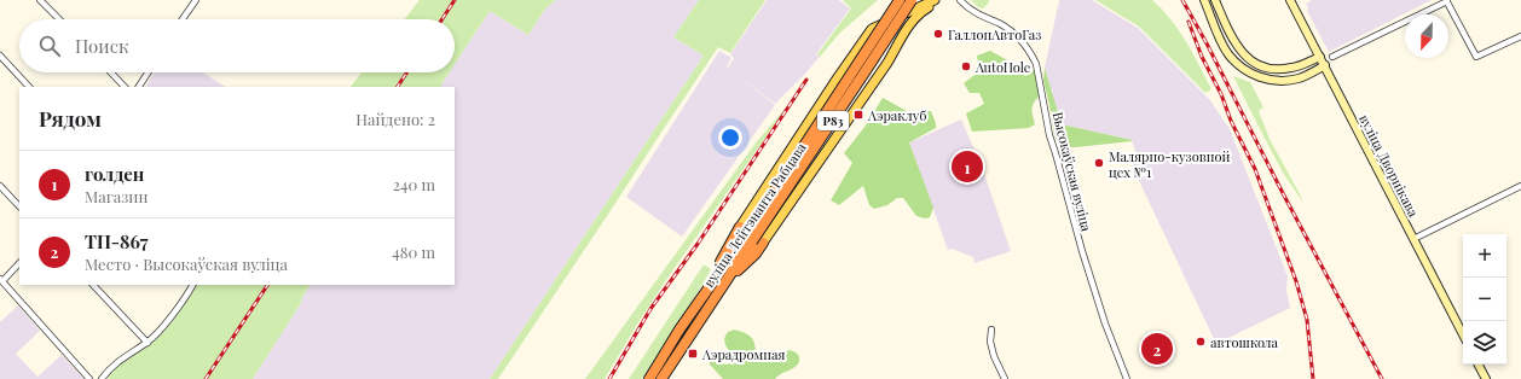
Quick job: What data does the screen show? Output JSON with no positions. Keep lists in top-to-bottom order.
{
  "streets": {
    "highway": ["Р83", "вуліца Лейтэнанта Рабцава"],
    "main road": ["вуліца Дворнікава"],
    "street": ["Высокаўская вуліца"]
  },
  "places": {
    "other": [
      "ГаллонАвтоГаз",
      "AutoHole",
      "Малярно-кузовной цех №1",
      "автошкола"
    ],
    "transit": ["Аэраклуб", "Аэрадромная"]
  },
  "north": "bottom",
  "page": {
    "search": "Поиск",
    "heading": ["Рядом", "Найдено: 2"],
    "pins": ["1", "2"],
    "list": [
      {
        "mark": "1",
        "name": "голден",
        "note": "Магазин",
        "value": "240 m"
      },
      {
        "mark": "2",
        "name": "ТП-867",
        "note": "Место · Высокаўская вуліца",
        "value": "480 m"
      }
    ],
    "map_buttons": ["+", "−"]
  }
}
